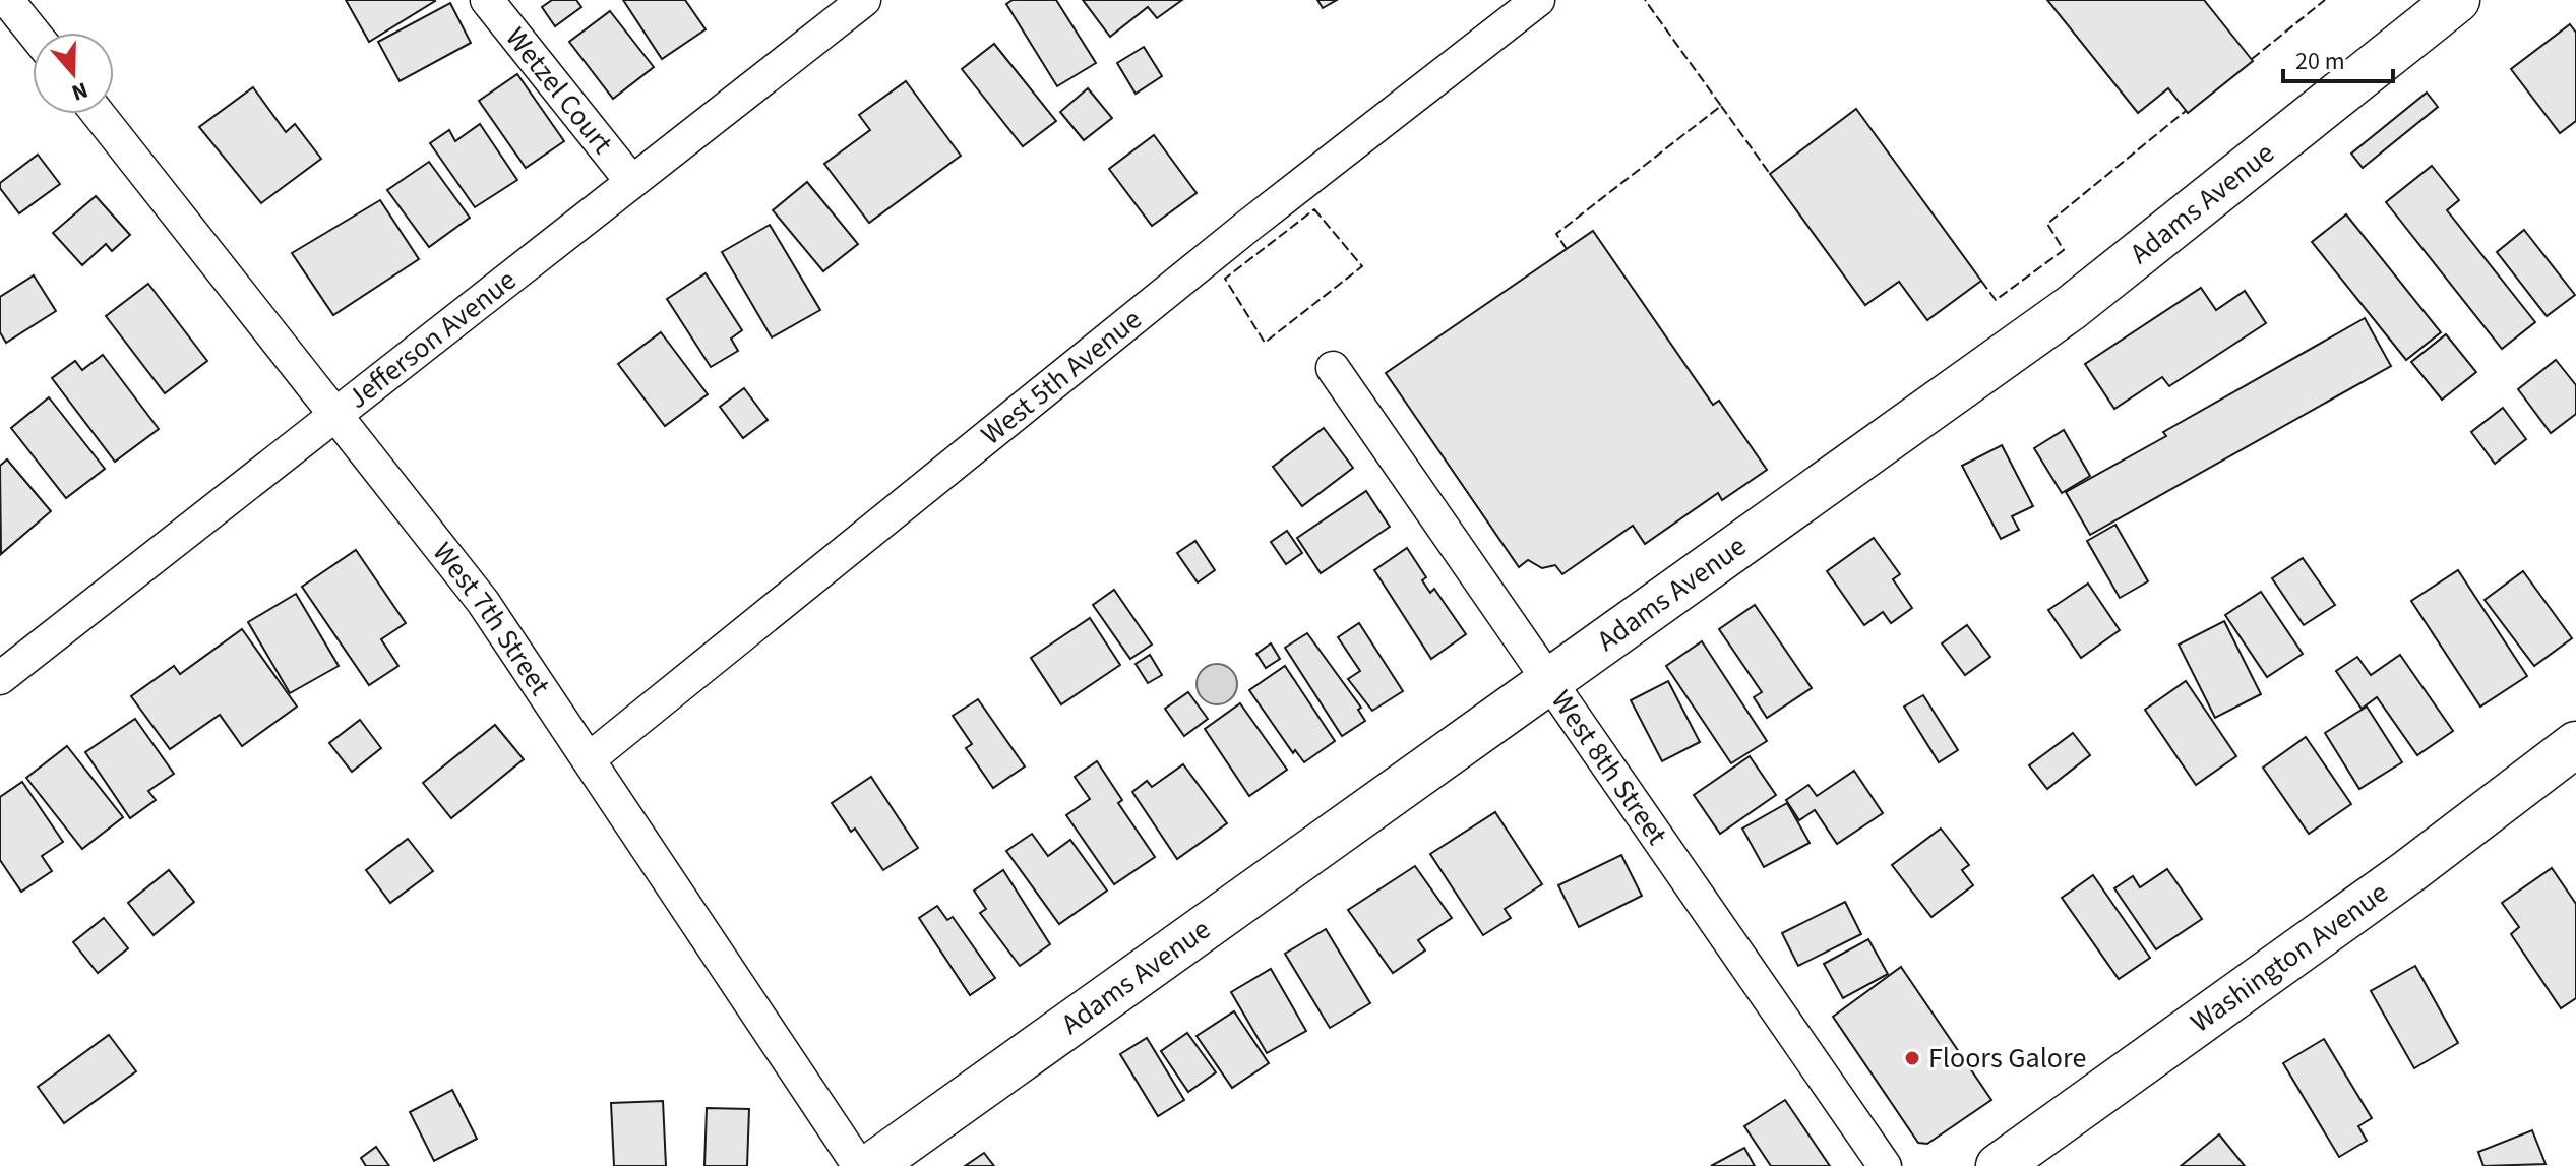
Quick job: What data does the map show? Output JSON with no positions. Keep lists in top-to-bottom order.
{
  "streets": {
    "main road": ["Adams Avenue", "Washington Avenue"],
    "street": [
      "Wetzel Court",
      "Jefferson Avenue",
      "West 5th Avenue",
      "West 7th Street",
      "West 8th Street"
    ]
  },
  "crossings": [
    ["Wetzel Court", "Jefferson Avenue"],
    ["Adams Avenue", "West 8th Street"],
    ["Jefferson Avenue", "West 7th Street"],
    ["West 5th Avenue", "West 7th Street"]
  ],
  "places": ["Floors Galore"],
  "scale_bar": "20 m",
  "north": "bottom"
}
